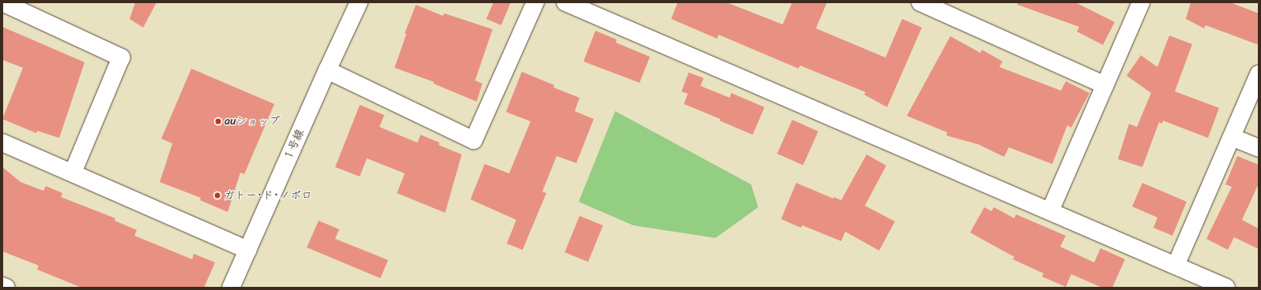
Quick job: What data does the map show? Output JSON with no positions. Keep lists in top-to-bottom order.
{
  "streets": {
    "street": ["１号線"]
  },
  "places": ["auショップ", "ガトー･ド･ノポロ"]
}
